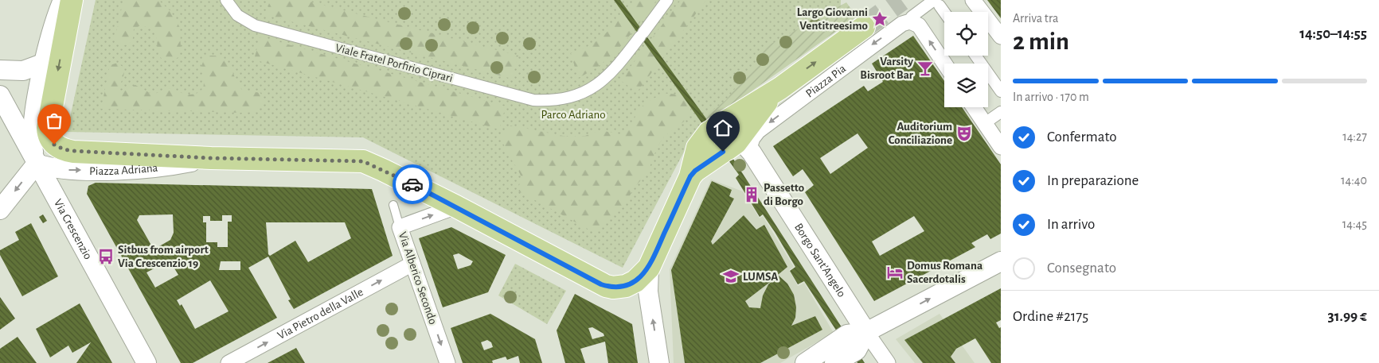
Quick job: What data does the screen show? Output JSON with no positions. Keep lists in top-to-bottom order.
{
  "streets": {
    "main road": ["Piazza Pia", "Piazza Adriana"],
    "street": [
      "Viale Fratel Porfirio Ciprari",
      "Via Crescenzio",
      "Borgo Sant'Angelo",
      "Via Alberico Secondo",
      "Via Pietro della Valle"
    ]
  },
  "crossings": [
    ["Piazza Pia", "Piazza Adriana"],
    ["Piazza Pia", "Borgo Sant'Angelo"],
    ["Piazza Adriana", "Via Crescenzio"],
    ["Piazza Adriana", "Borgo Sant'Angelo"],
    ["Piazza Adriana", "Via Alberico Secondo"],
    ["Via Alberico Secondo", "Via Pietro della Valle"]
  ],
  "one_way": ["Via Pietro della Valle"],
  "parks": ["Parco Adriano"],
  "places": {
    "place": ["Largo Giovanni Ventitreesimo"],
    "bar": ["Varsity Bisroot Bar"],
    "theatre": ["Auditorium Conciliazione"],
    "building": ["Passetto di Borgo"],
    "bus stop": ["Sitbus from airport Via Crescenzio 19"],
    "hotel": ["Domus Romana Sacerdotalis"],
    "school or university": ["LUMSA"]
  },
  "page": {
    "heading": ["2 min", "Arriva tra", "14:50–14:55"],
    "panel": ["Ordine #2175", "31.99 €"],
    "bar": "In arrivo · 170 m",
    "list": [
      ["Confermato", "14:27"],
      ["In preparazione", "14:40"],
      ["In arrivo", "14:45"],
      "Consegnato"
    ]
  }
}
